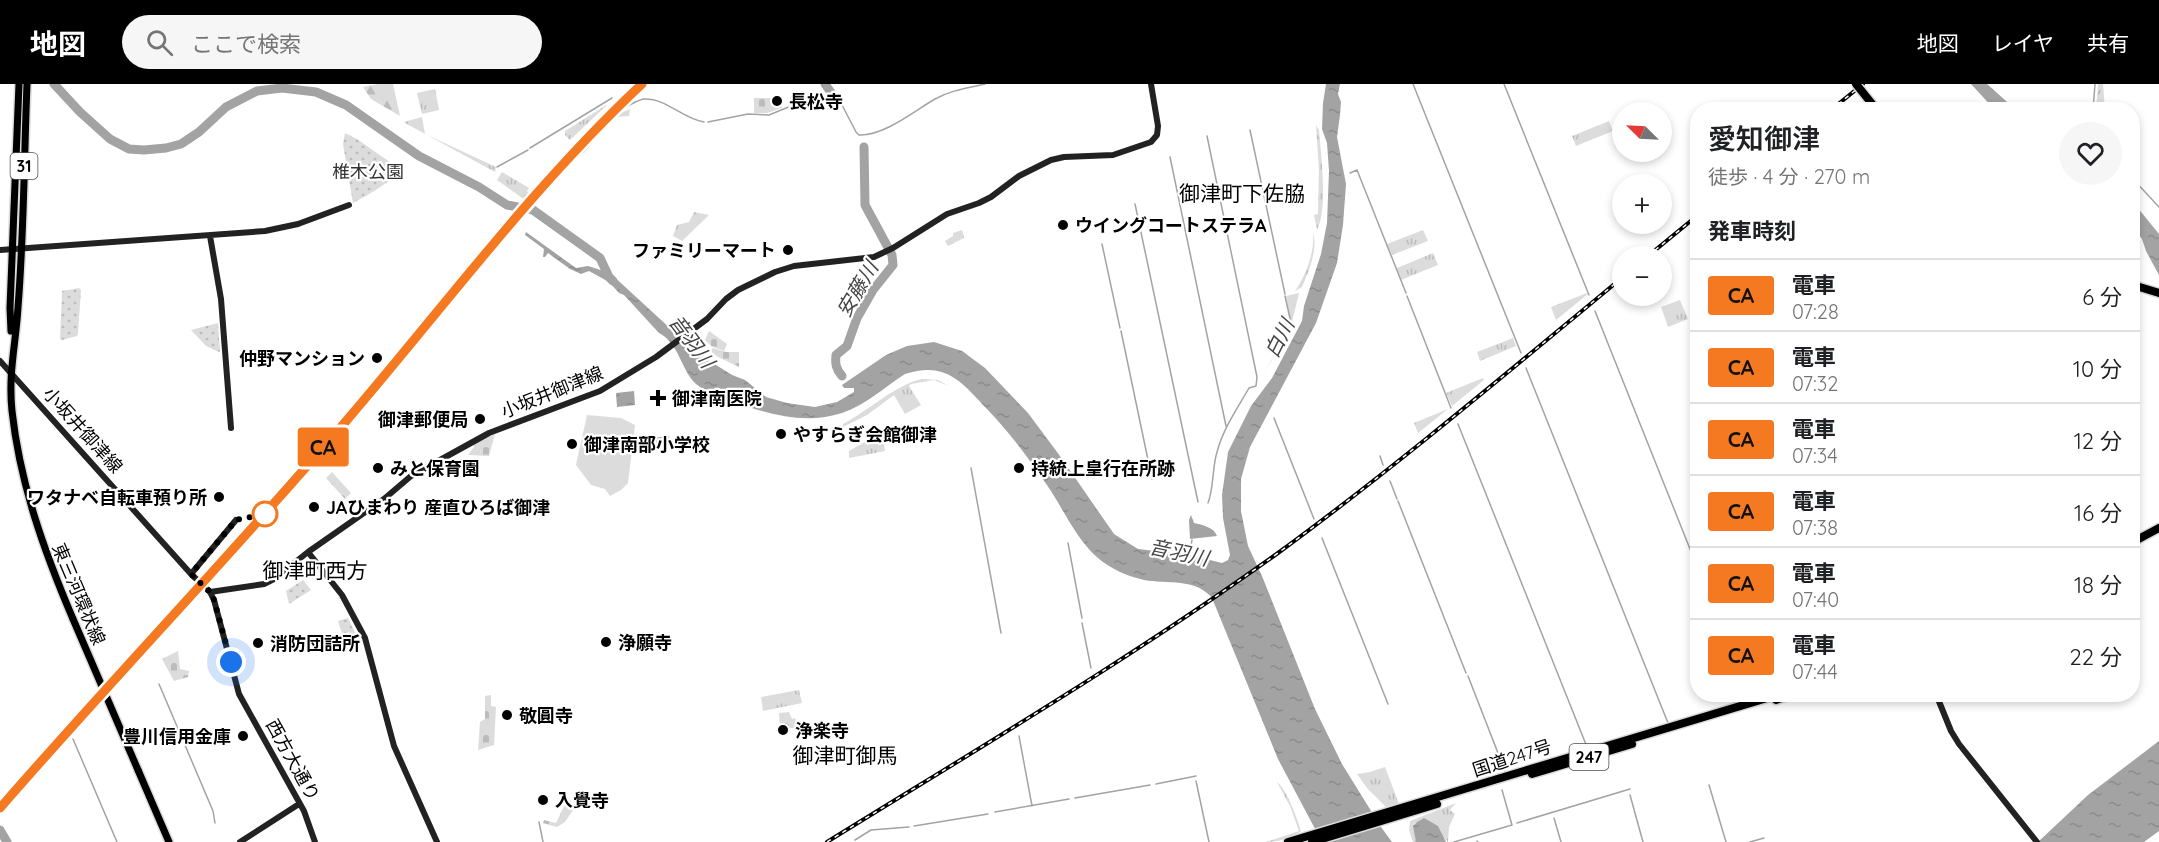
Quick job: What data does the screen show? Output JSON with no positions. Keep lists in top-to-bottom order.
{
  "streets": {
    "highway": ["247", "国道247号"],
    "main road": [
      "31",
      "小坂井御津線",
      "東三河環状線",
      "西方大通り"
    ]
  },
  "crossings": [
    ["小坂井御津線", "東三河環状線"],
    ["小坂井御津線", "西方大通り"]
  ],
  "districts": ["御津町下佐脇", "御津町西方", "御津町御馬"],
  "water": ["安藤川", "白川", "音羽川"],
  "parks": ["椎木公園"],
  "places": {
    "other": [
      "長松寺",
      "ウイングコートステラA",
      "ファミリーマート",
      "仲野マンション",
      "御津郵便局",
      "やすらぎ会館御津",
      "御津南部小学校",
      "みと保育園",
      "持統上皇行在所跡",
      "ワタナベ自転車預り所",
      "JAひまわり 産直ひろば御津",
      "浄願寺",
      "消防団詰所",
      "敬圓寺",
      "浄楽寺",
      "豊川信用金庫",
      "入覺寺"
    ],
    "health": ["御津南医院"]
  },
  "north": "top left",
  "page": {
    "header": "地図",
    "search": "ここで検索",
    "nav": ["地図", "レイヤ", "共有"],
    "on_map": "CA",
    "map_buttons": ["+", "−"],
    "heading": [
      ["愛知御津", "徒歩 · 4 分 · 270 m"],
      "発車時刻"
    ],
    "list": [
      {
        "mark": "CA",
        "name": "電車",
        "note": "07:28",
        "value": "6 分"
      },
      {
        "mark": "CA",
        "name": "電車",
        "note": "07:32",
        "value": "10 分"
      },
      {
        "mark": "CA",
        "name": "電車",
        "note": "07:34",
        "value": "12 分"
      },
      {
        "mark": "CA",
        "name": "電車",
        "note": "07:38",
        "value": "16 分"
      },
      {
        "mark": "CA",
        "name": "電車",
        "note": "07:40",
        "value": "18 分"
      },
      {
        "mark": "CA",
        "name": "電車",
        "note": "07:44",
        "value": "22 分"
      }
    ]
  }
}
